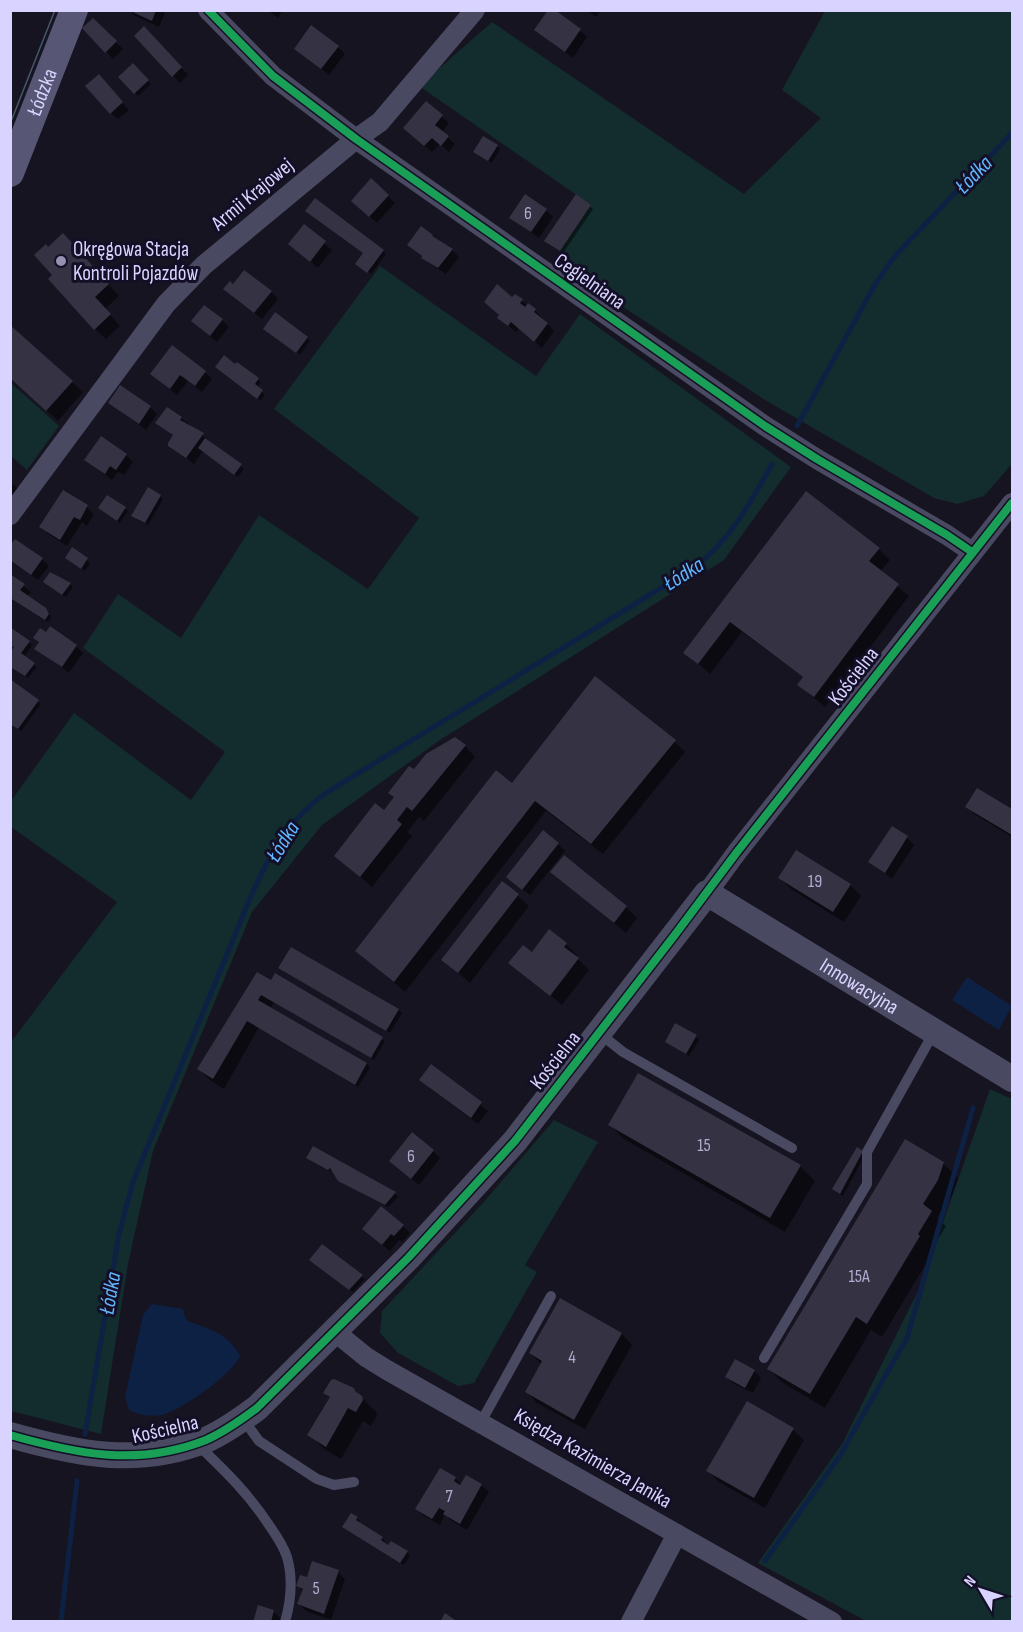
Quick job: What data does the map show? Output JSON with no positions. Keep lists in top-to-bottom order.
{
  "streets": {
    "main road": ["Łódzka"],
    "street": [
      "Armii Krajowej",
      "Cegielniana",
      "Kościelna",
      "Innowacyjna",
      "Księdza Kazimierza Janika"
    ]
  },
  "crossings": [
    ["Armii Krajowej", "Cegielniana"],
    ["Cegielniana", "Kościelna"],
    ["Kościelna", "Innowacyjna"],
    ["Kościelna", "Księdza Kazimierza Janika"]
  ],
  "water": ["Łódka"],
  "places": ["Okręgowa Stacja Kontroli Pojazdów"],
  "house_numbers": [
    "6",
    "19",
    "15",
    "6",
    "15A",
    "4",
    "7",
    "5"
  ],
  "north": "top left"
}
